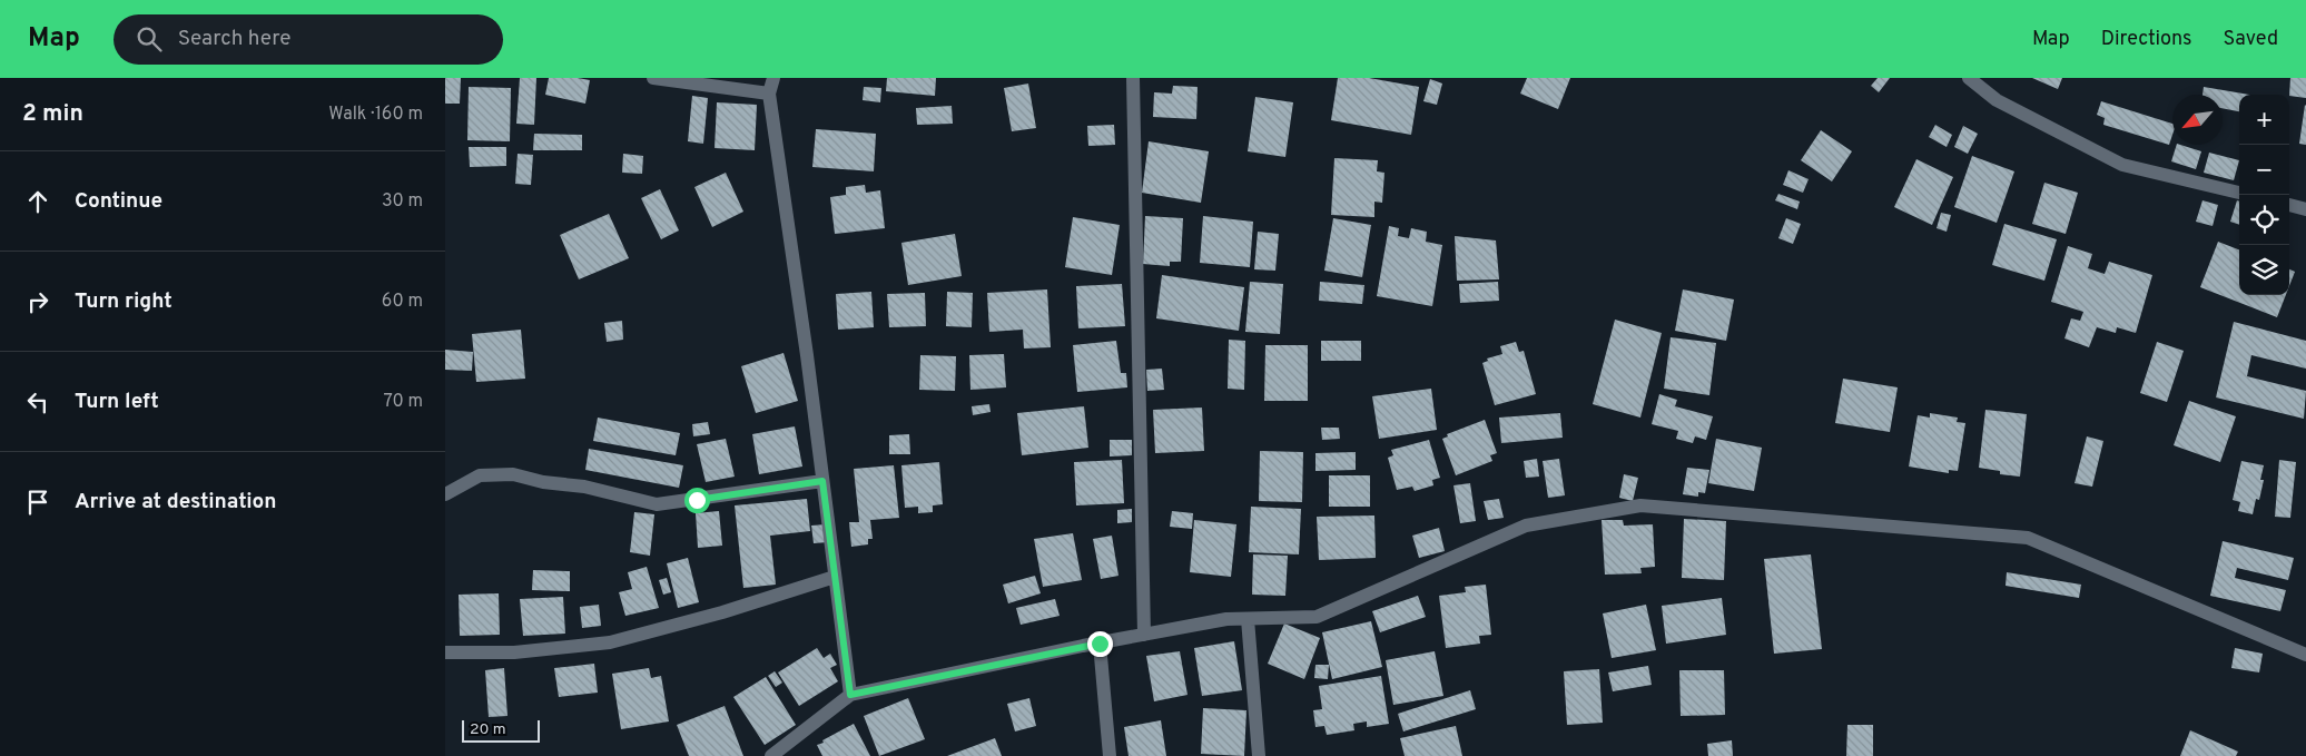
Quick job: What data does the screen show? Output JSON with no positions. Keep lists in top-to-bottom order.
{
  "scale_bar": "20 m",
  "north": "bottom left",
  "page": {
    "header": "Map",
    "search": "Search here",
    "nav": ["Map", "Directions", "Saved"],
    "heading": ["2 min", "Walk · 160 m"],
    "map_buttons": ["+", "−"],
    "list": [
      ["Continue", "30 m"],
      ["Turn right", "60 m"],
      ["Turn left", "70 m"],
      "Arrive at destination"
    ],
    "scale": "20 m"
  }
}
